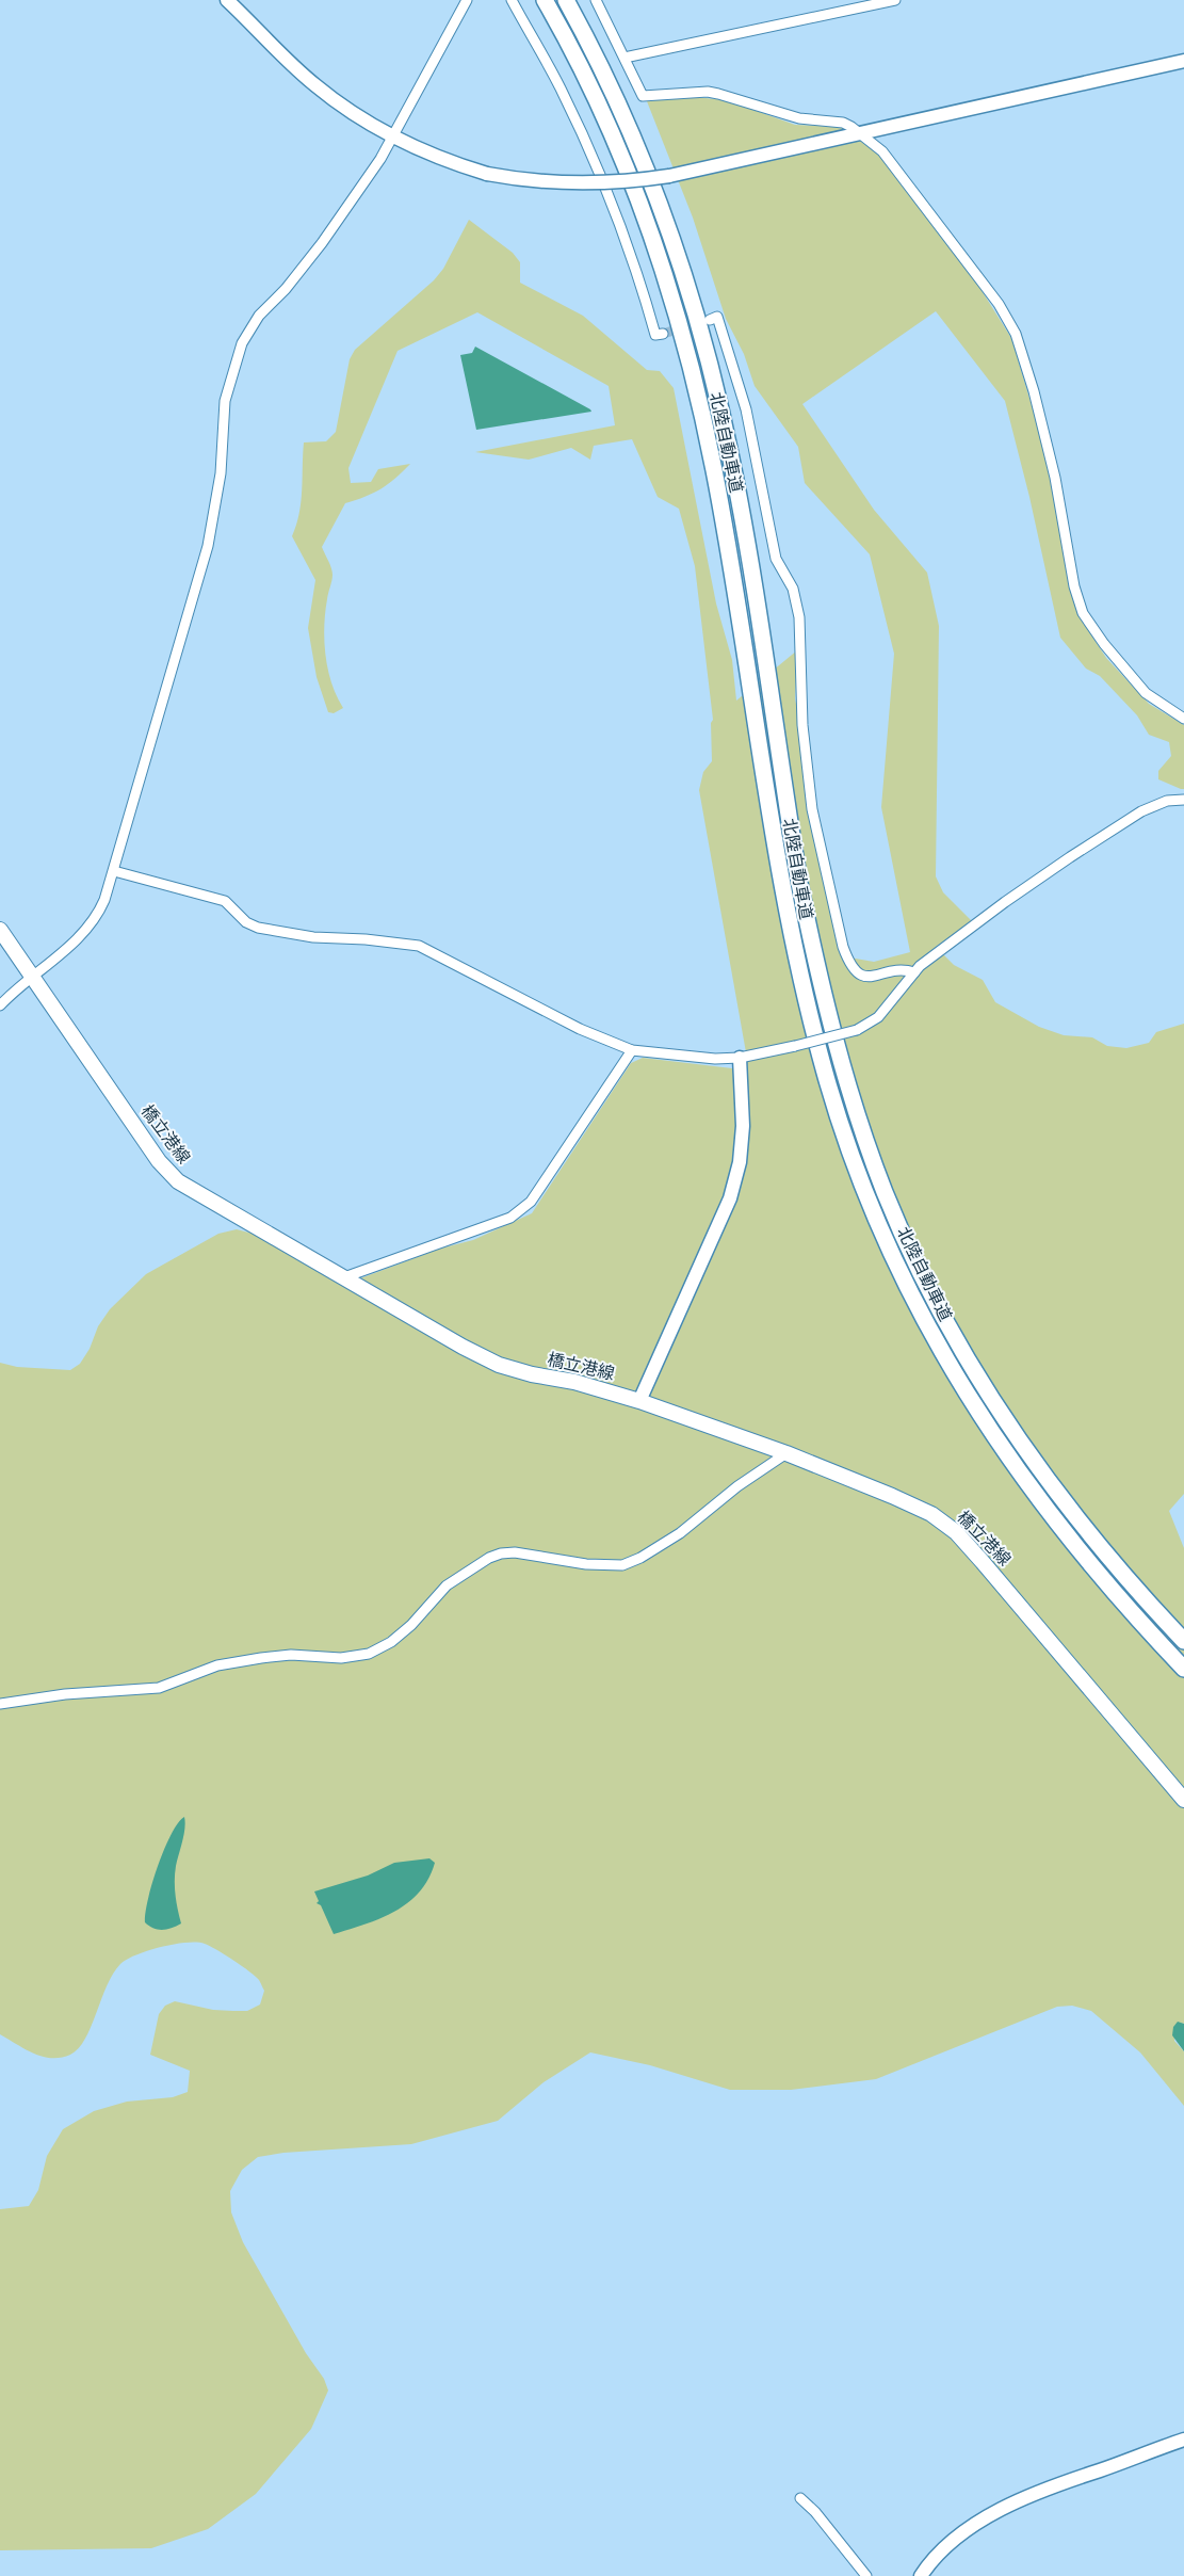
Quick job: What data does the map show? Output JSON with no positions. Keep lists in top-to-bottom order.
{
  "streets": {
    "highway": ["北陸自動車道"],
    "main road": ["橋立港線"]
  }
}
